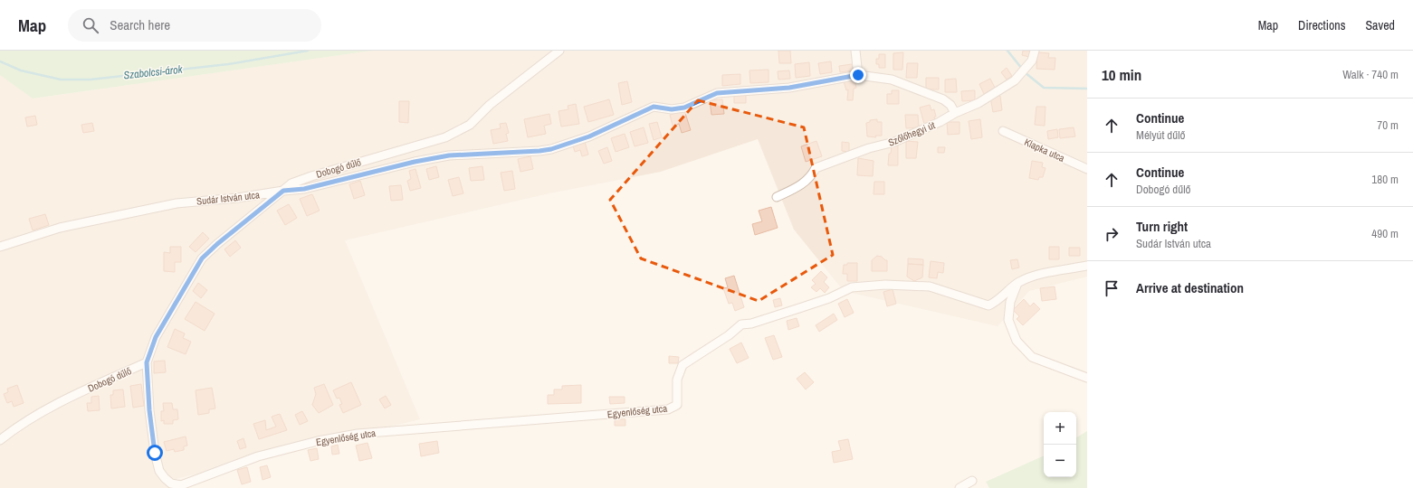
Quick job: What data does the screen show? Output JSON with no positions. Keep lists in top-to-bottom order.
{
  "streets": {
    "street": [
      "Szőlőhegyi út",
      "Klapka utca",
      "Dobogó dűlő",
      "Sudár István utca",
      "Egyenlőség utca"
    ]
  },
  "crossings": [
    ["Szőlőhegyi út", "Sudár István utca"],
    ["Dobogó dűlő", "Sudár István utca"],
    ["Dobogó dűlő", "Egyenlőség utca"]
  ],
  "water": ["Szabolcsi-árok"],
  "page": {
    "header": "Map",
    "search": "Search here",
    "nav": ["Map", "Directions", "Saved"],
    "heading": ["10 min", "Walk · 740 m"],
    "list": [
      ["Continue", "Mélyút dűlő", "70 m"],
      ["Continue", "Dobogó dűlő", "180 m"],
      ["Turn right", "Sudár István utca", "490 m"],
      "Arrive at destination"
    ],
    "map_buttons": ["+", "−"]
  }
}
